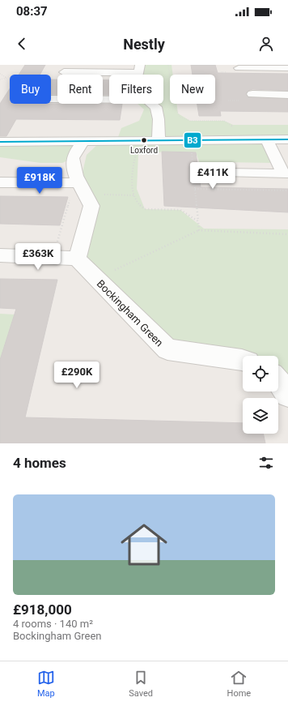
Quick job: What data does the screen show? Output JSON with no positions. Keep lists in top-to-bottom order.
{
  "streets": {
    "street": ["Bockingham Green"]
  },
  "places": ["Loxford"],
  "lines": ["transit line B3"],
  "page": {
    "status": "08:37",
    "header": "Nestly",
    "chip": [
      "Buy",
      "Rent",
      "Filters",
      "New"
    ],
    "price": [
      "£411K",
      "£918K",
      "£363K",
      "£290K"
    ],
    "heading": "4 homes",
    "list": [
      {
        "name": "£918,000",
        "note": "4 rooms · 140 m² · Bockingham Green"
      }
    ],
    "tabs": ["Map", "Saved", "Home"]
  }
}
